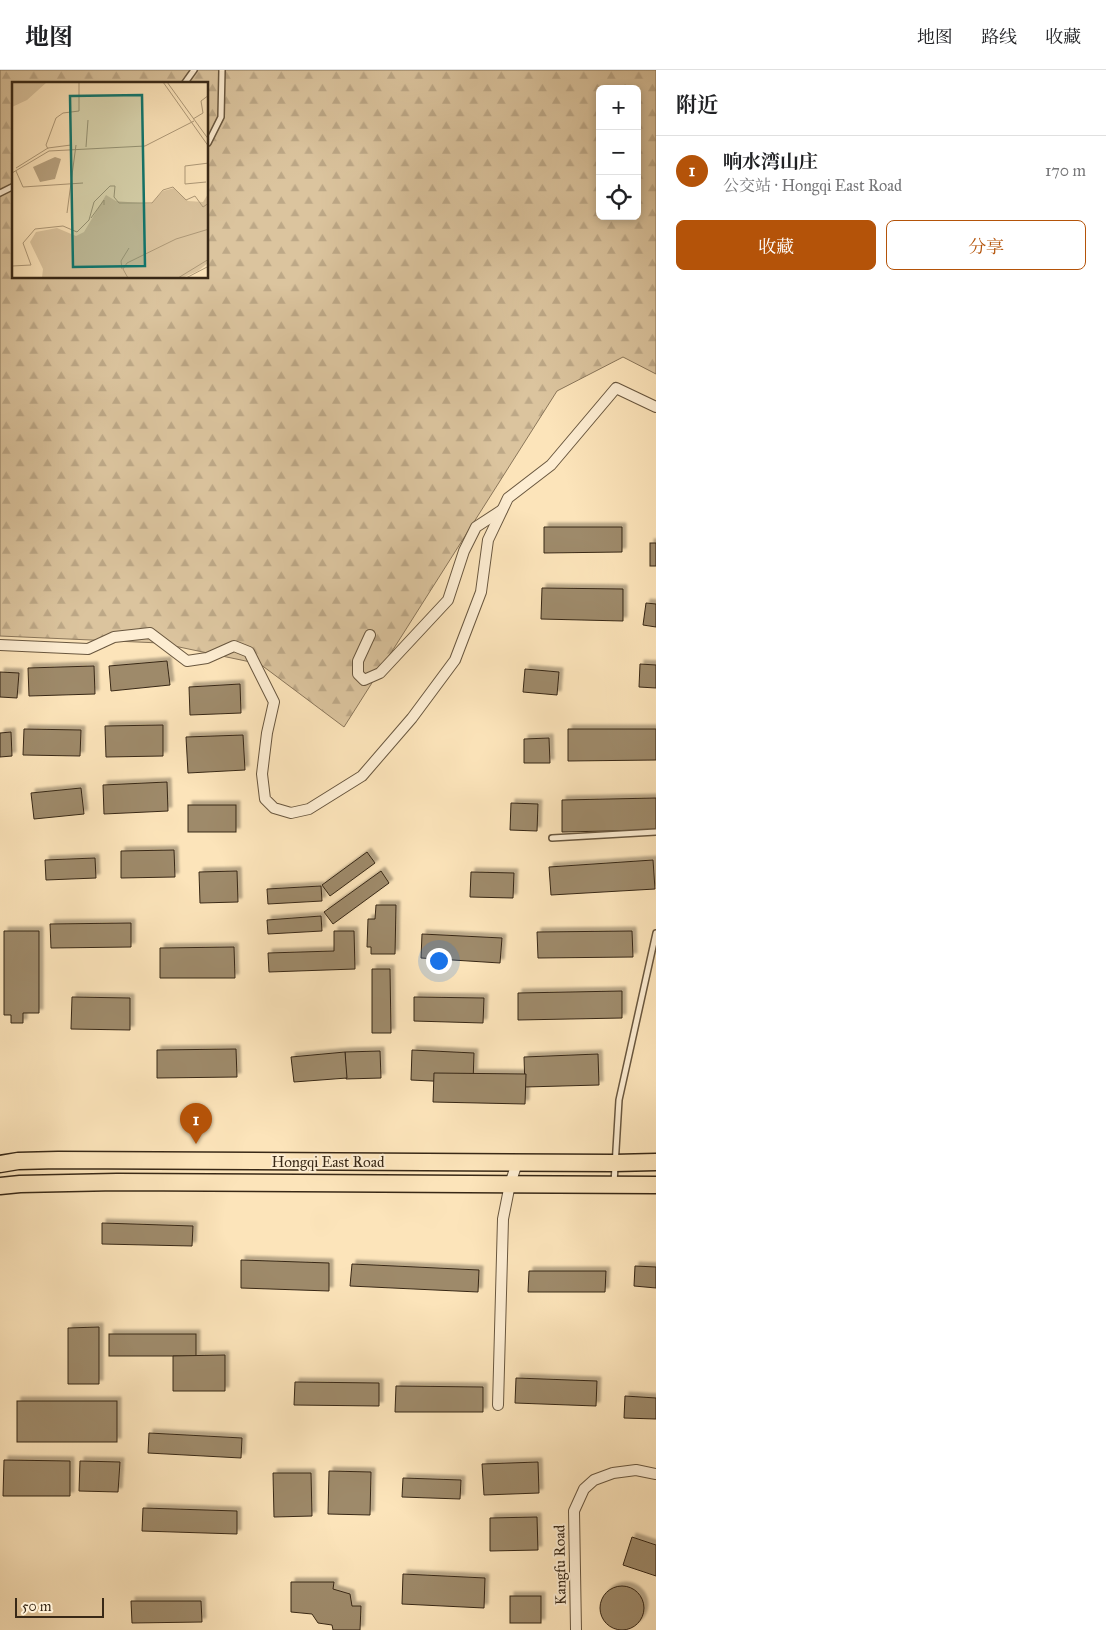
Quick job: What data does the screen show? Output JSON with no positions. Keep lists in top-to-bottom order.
{
  "streets": {
    "main road": ["Hongqi East Road"],
    "street": ["Kangfu Road"]
  },
  "scale_bar": "50 m",
  "page": {
    "header": "地图",
    "nav": ["地图", "路线", "收藏"],
    "heading": "附近",
    "map_buttons": ["+", "−"],
    "list": [
      {
        "mark": "1",
        "name": "响水湾山庄",
        "note": "公交站 · Hongqi East Road",
        "value": "170 m"
      }
    ],
    "buttons": ["收藏", "分享"],
    "pins": "1",
    "scale": "50 m"
  }
}
